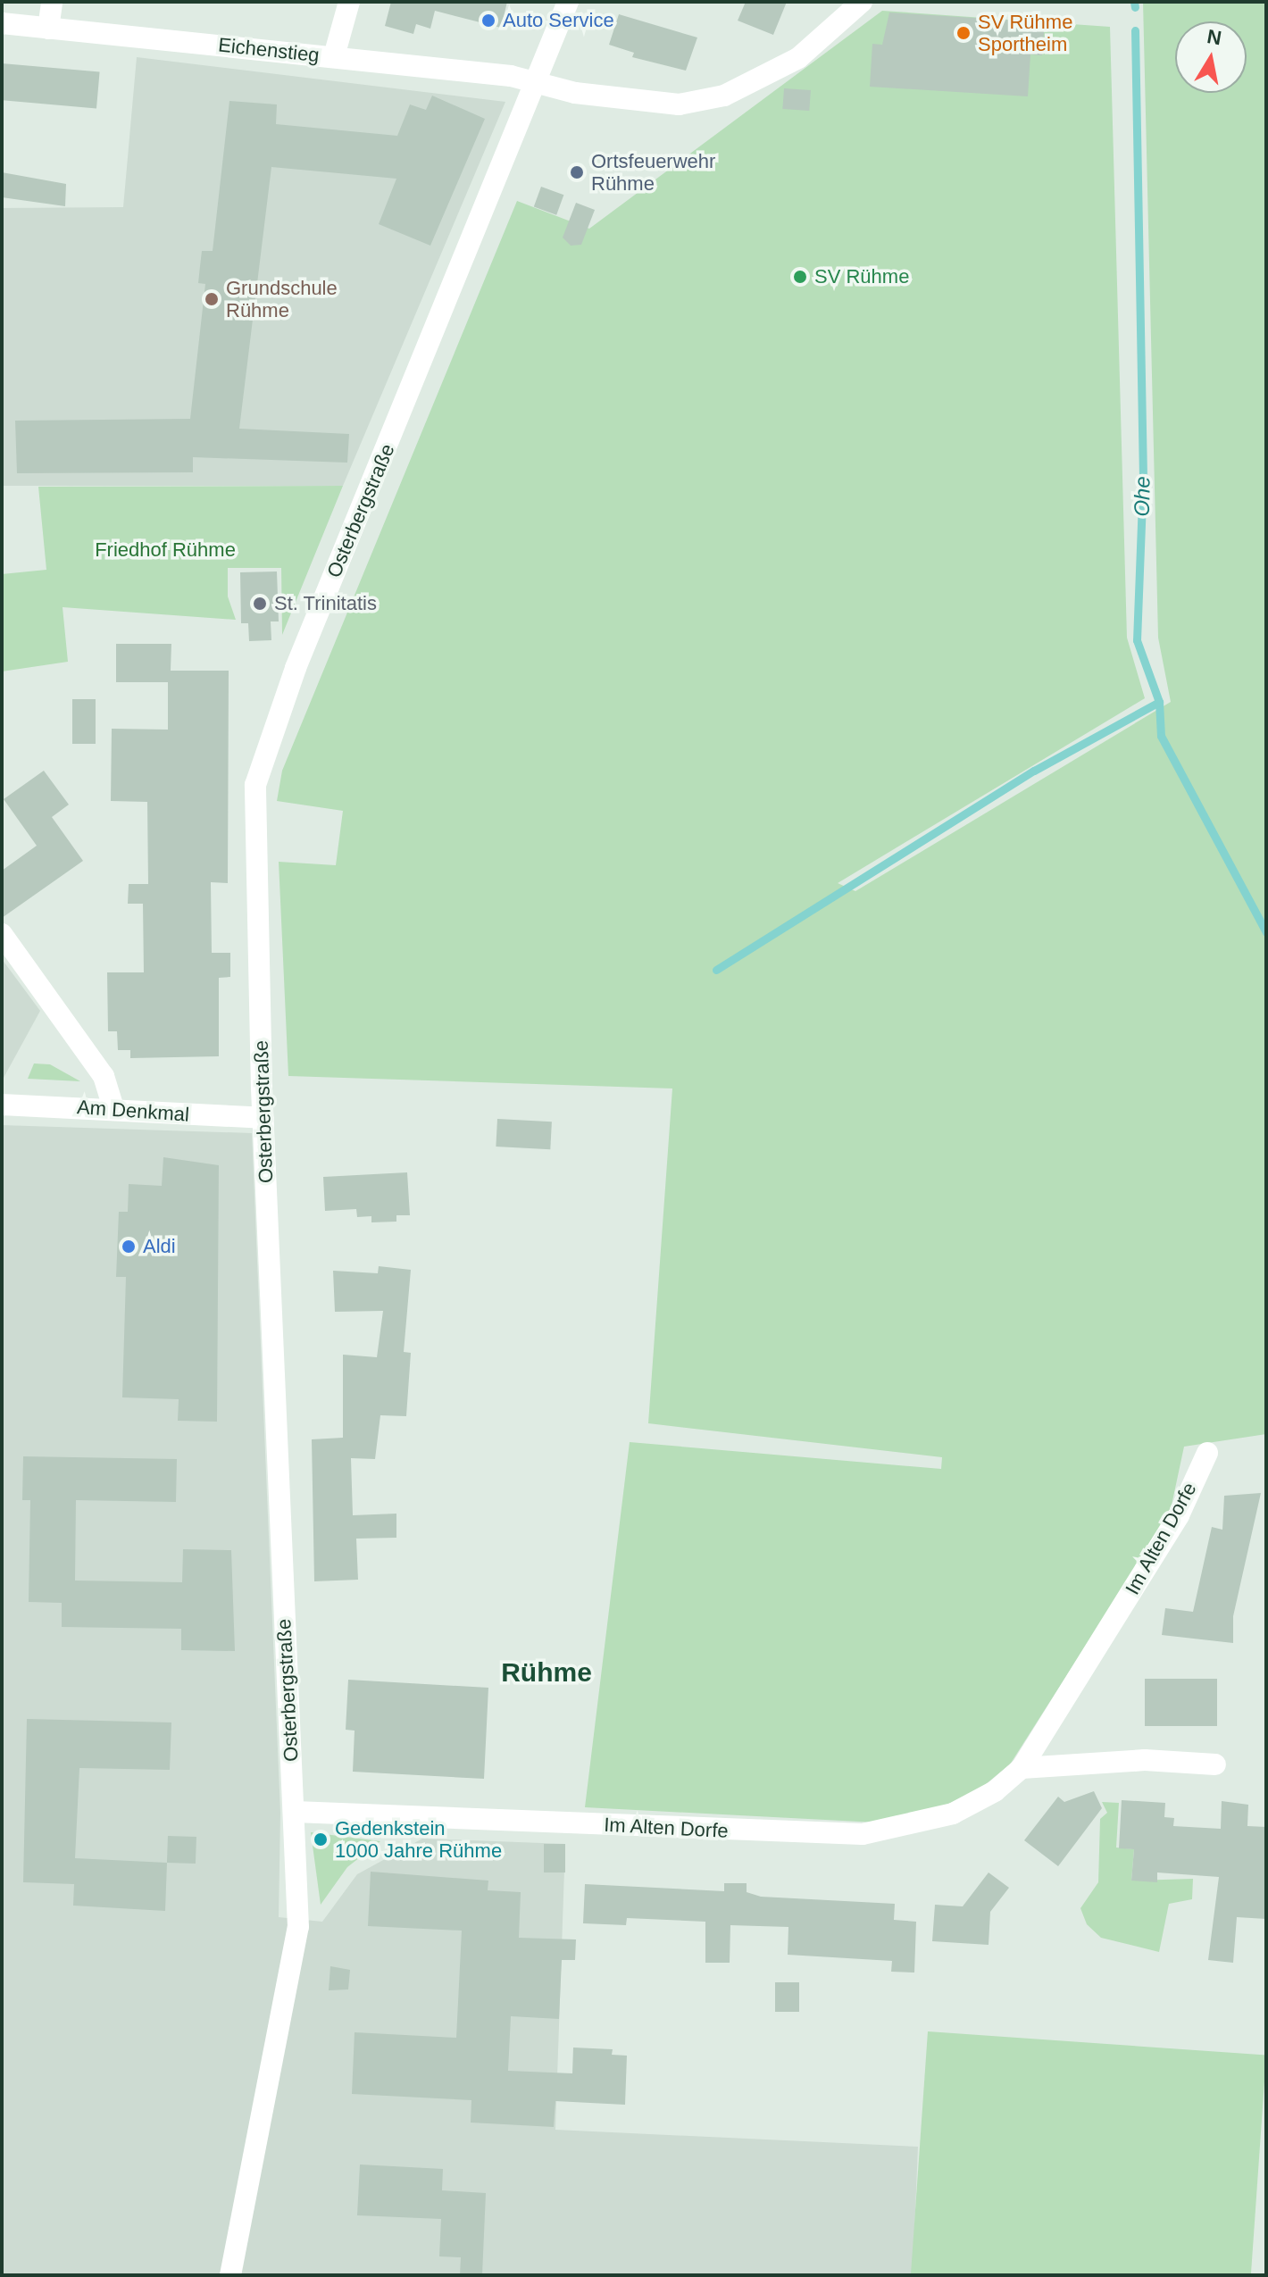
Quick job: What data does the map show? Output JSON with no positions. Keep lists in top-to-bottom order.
{
  "streets": {
    "street": [
      "Eichenstieg",
      "Osterbergstraße",
      "Am Denkmal",
      "Im Alten Dorfe"
    ]
  },
  "crossings": [
    ["Eichenstieg", "Osterbergstraße"],
    ["Osterbergstraße", "Am Denkmal"],
    ["Osterbergstraße", "Im Alten Dorfe"]
  ],
  "districts": ["Rühme"],
  "water": ["Ohe"],
  "parks": ["Friedhof Rühme"],
  "places": [
    "Auto Service",
    "SV Rühme Sportheim",
    "Ortsfeuerwehr Rühme",
    "SV Rühme",
    "Grundschule Rühme",
    "St. Trinitatis",
    "Aldi",
    "Gedenkstein 1000 Jahre Rühme"
  ],
  "north": "top"
}
